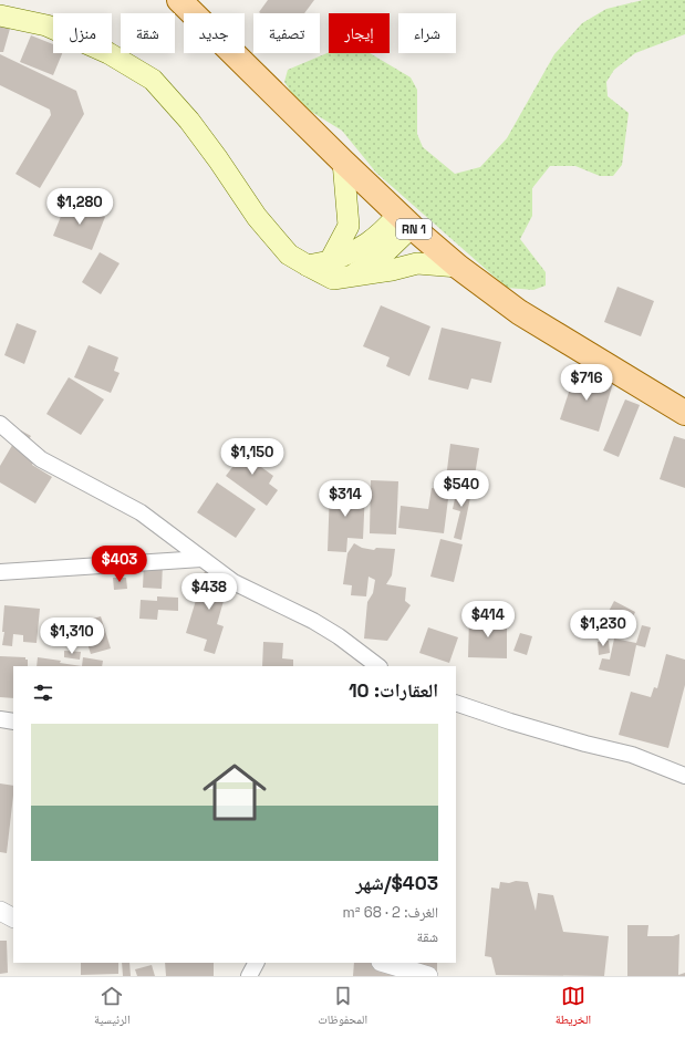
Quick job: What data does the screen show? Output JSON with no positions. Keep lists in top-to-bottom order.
{
  "streets": {
    "main road": ["RN 1"]
  },
  "page": {
    "chip": [
      "شراء",
      "إيجار",
      "تصفية",
      "جديد",
      "شقة",
      "منزل"
    ],
    "price": [
      "$1,280",
      "$716",
      "$1,150",
      "$540",
      "$314",
      "$403",
      "$438",
      "$414",
      "$1,230",
      "$1,310"
    ],
    "heading": "العقارات: 10",
    "list": [
      {
        "name": "$403/شهر",
        "note": "الغرف: 2 · 68 m² · شقة"
      }
    ],
    "tabs": ["الخريطة", "المحفوظات", "الرئيسية"]
  }
}
